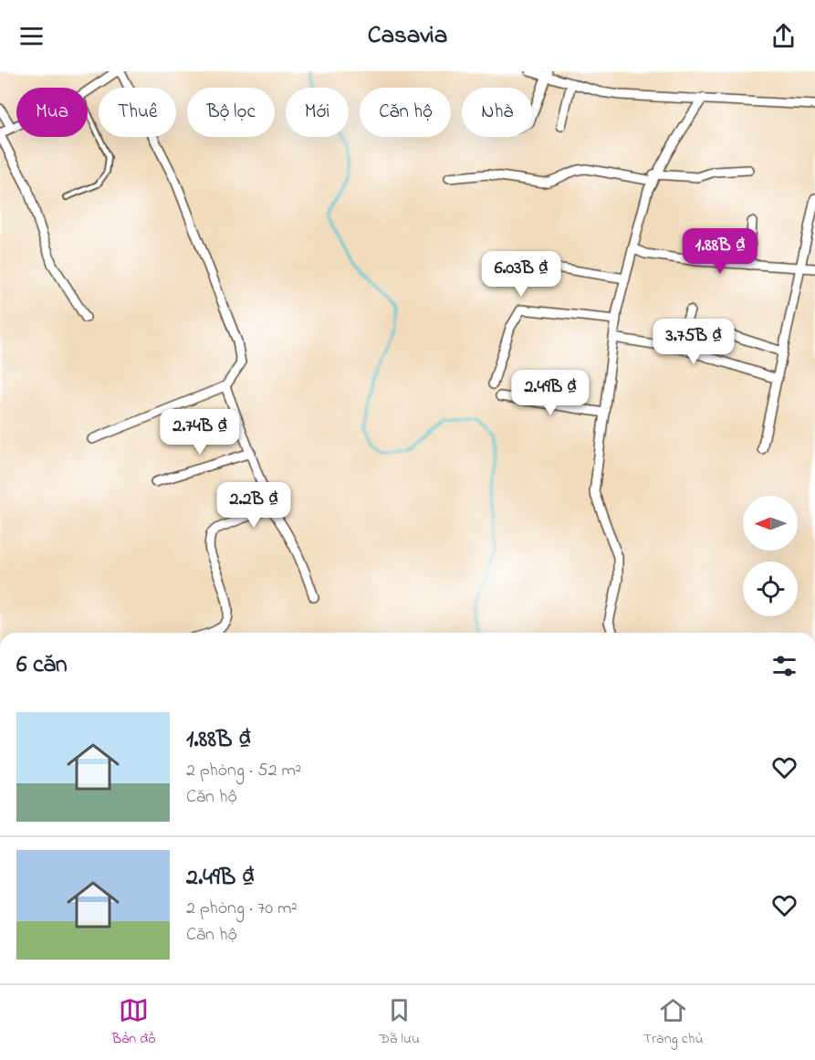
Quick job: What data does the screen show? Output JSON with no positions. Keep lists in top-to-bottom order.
{
  "north": "left",
  "page": {
    "header": "Casavia",
    "chip": [
      "Mua",
      "Thuê",
      "Bộ lọc",
      "Mới",
      "Căn hộ",
      "Nhà"
    ],
    "price": [
      "1.88B ₫",
      "6.03B ₫",
      "3.75B ₫",
      "2.49B ₫",
      "2.74B ₫",
      "2.2B ₫"
    ],
    "heading": "6 căn",
    "list": [
      {
        "name": "1.88B ₫",
        "note": "2 phòng · 52 m² · Căn hộ"
      },
      {
        "name": "2.49B ₫",
        "note": "2 phòng · 70 m² · Căn hộ"
      }
    ],
    "tabs": ["Bản đồ", "Đã lưu", "Trang chủ"]
  }
}
